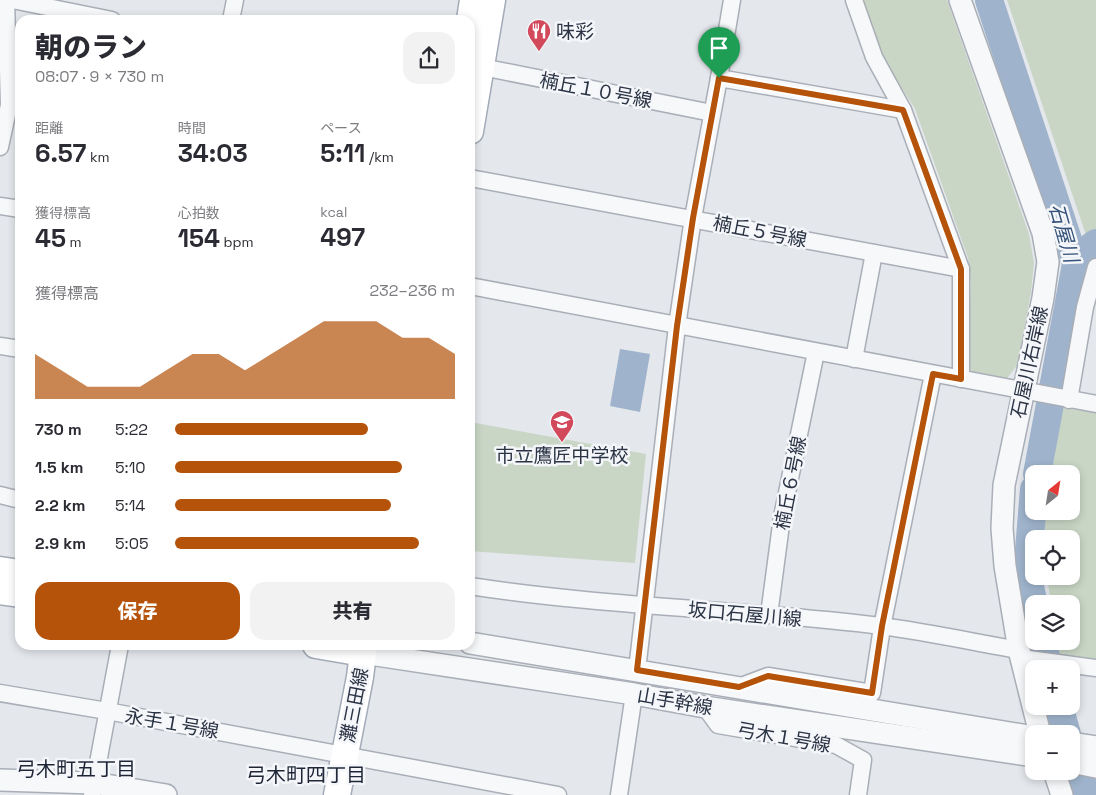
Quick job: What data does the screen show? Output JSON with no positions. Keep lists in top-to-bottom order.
{
  "streets": {
    "main road": ["灘三田線"],
    "street": [
      "楠丘１０号線",
      "楠丘５号線",
      "石屋川右岸線",
      "楠丘６号線",
      "坂口石屋川線",
      "山手幹線",
      "永手１号線",
      "弓木１号線"
    ]
  },
  "crossings": [
    ["石屋川右岸線", "坂口石屋川線"],
    ["楠丘６号線", "坂口石屋川線"],
    ["山手幹線", "灘三田線"],
    ["山手幹線", "弓木１号線"],
    ["灘三田線", "永手１号線"]
  ],
  "districts": ["弓木町五丁目", "弓木町四丁目"],
  "water": ["石屋川"],
  "places": {
    "restaurant": ["味彩"],
    "school or university": ["市立鷹匠中学校"]
  },
  "north": "top right",
  "page": {
    "heading": ["朝のラン", "08:07 · 9 × 730 m"],
    "stats": [
      ["距離", "6.57 km"],
      ["時間", "34:03"],
      ["ペース", "5:11 /km"],
      ["獲得標高", "45 m"],
      ["心拍数", "154 bpm"],
      ["kcal", "497"]
    ],
    "chart": ["獲得標高", "232–236 m"],
    "list": [
      {
        "name": "730 m",
        "note": "5:22"
      },
      {
        "name": "1.5 km",
        "note": "5:10"
      },
      {
        "name": "2.2 km",
        "note": "5:14"
      },
      {
        "name": "2.9 km",
        "note": "5:05"
      }
    ],
    "map_buttons": ["+", "−"],
    "buttons": ["保存", "共有"]
  }
}
